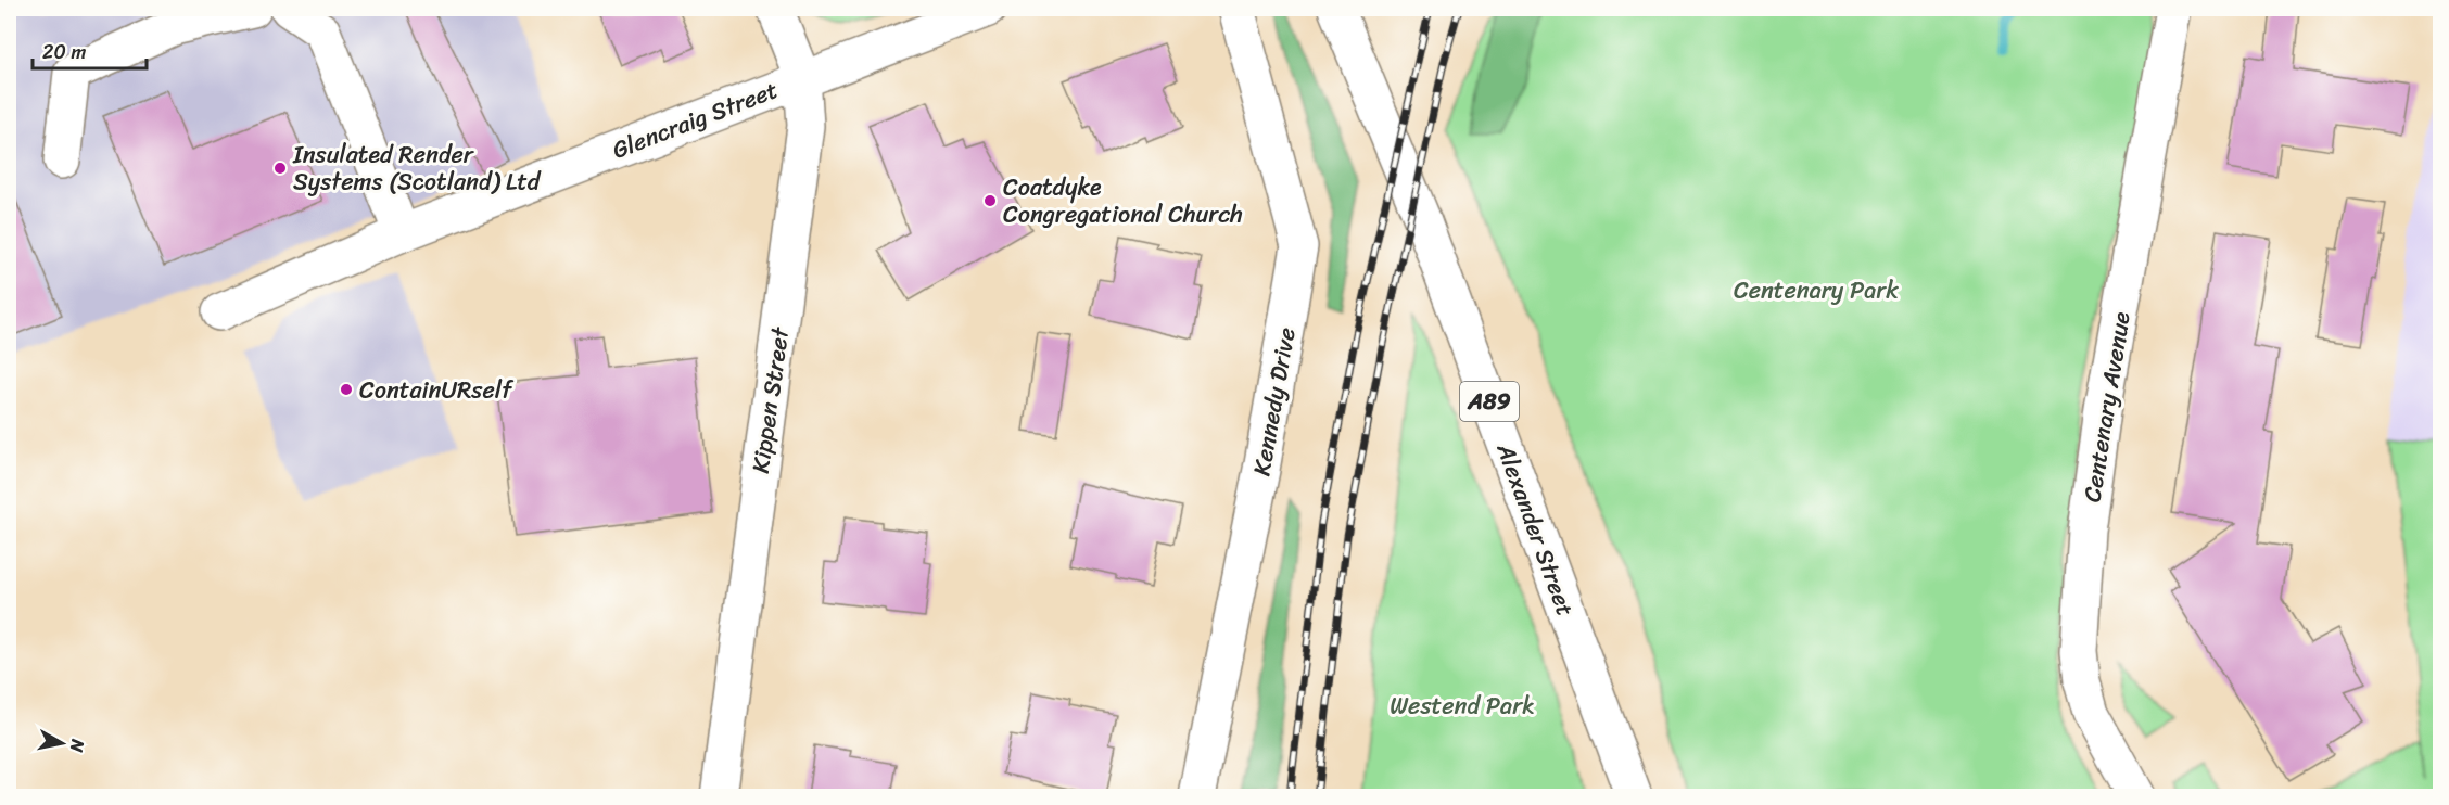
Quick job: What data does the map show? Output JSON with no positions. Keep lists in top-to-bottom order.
{
  "streets": {
    "street": [
      "Glencraig Street",
      "Kippen Street",
      "Kennedy Drive",
      "A89",
      "Centenary Avenue",
      "Alexander Street"
    ]
  },
  "crossings": [
    ["Glencraig Street", "Kippen Street"]
  ],
  "parks": ["Centenary Park", "Westend Park"],
  "places": ["Insulated Render Systems (Scotland) Ltd", "Coatdyke Congregational Church", "ContainURself"],
  "scale_bar": "20 m",
  "north": "right"
}
